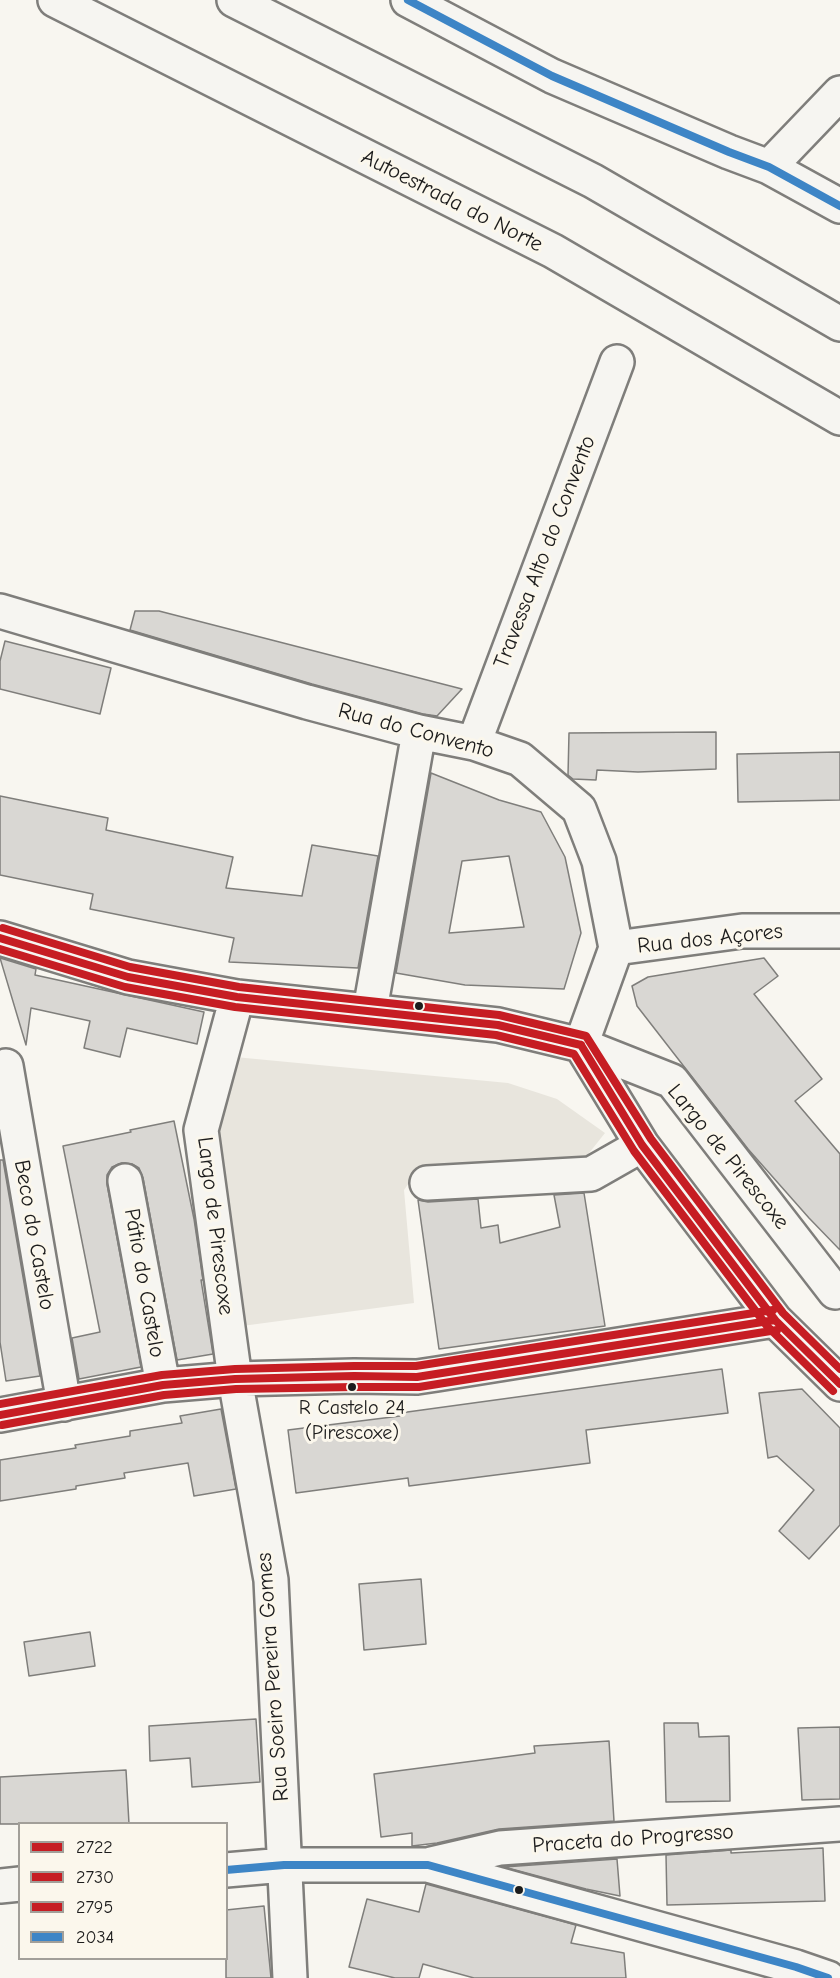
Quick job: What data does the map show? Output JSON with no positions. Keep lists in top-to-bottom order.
{
  "streets": {
    "main road": [
      "Autoestrada do Norte",
      "Travessa Alto do Convento",
      "Rua do Convento",
      "Rua dos Açores",
      "Largo de Pirescoxe",
      "Beco do Castelo",
      "Pátio do Castelo",
      "Rua Soeiro Pereira Gomes",
      "Praceta do Progresso"
    ]
  },
  "crossings": [
    ["Travessa Alto do Convento", "Rua do Convento"],
    ["Rua do Convento", "Rua dos Açores"],
    ["Largo de Pirescoxe", "Rua Soeiro Pereira Gomes"]
  ],
  "places": ["R Castelo 24 (Pirescoxe)"],
  "lines": [
    "transit line 2034",
    "transit line 2795",
    "transit line 2722",
    "transit line 2730"
  ],
  "legend": [
    "2722",
    "2730",
    "2795",
    "2034"
  ]
}
